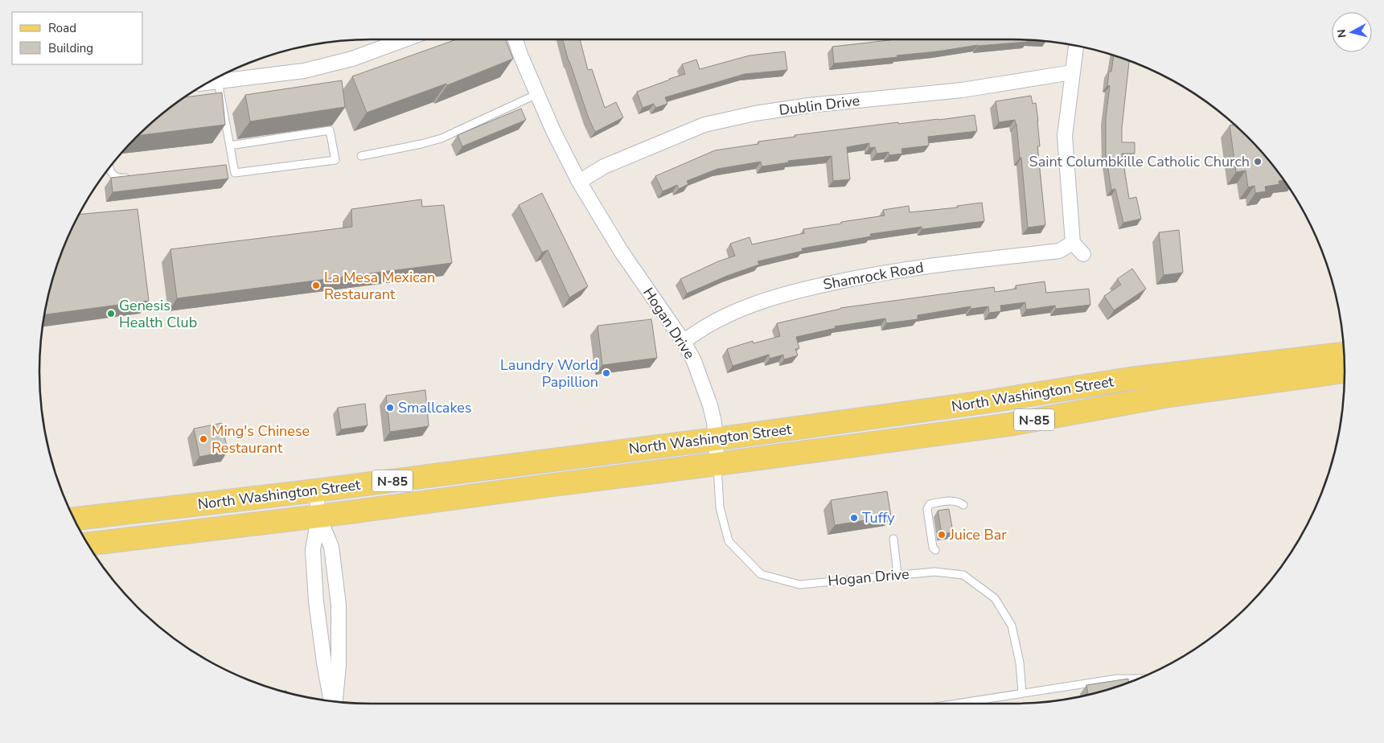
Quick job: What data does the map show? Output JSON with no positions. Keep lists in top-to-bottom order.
{
  "streets": {
    "main road": ["North Washington Street", "N-85"],
    "street": ["Dublin Drive", "Shamrock Road", "Hogan Drive"]
  },
  "crossings": [
    ["Dublin Drive", "Hogan Drive"],
    ["Shamrock Road", "Hogan Drive"],
    ["Hogan Drive", "North Washington Street"]
  ],
  "places": [
    "Saint Columbkille Catholic Church",
    "La Mesa Mexican Restaurant",
    "Genesis Health Club",
    "Laundry World Papillion",
    "Smallcakes",
    "Ming's Chinese Restaurant",
    "Tuffy",
    "Juice Bar"
  ],
  "legend": ["Road", "Building"],
  "north": "left"
}
